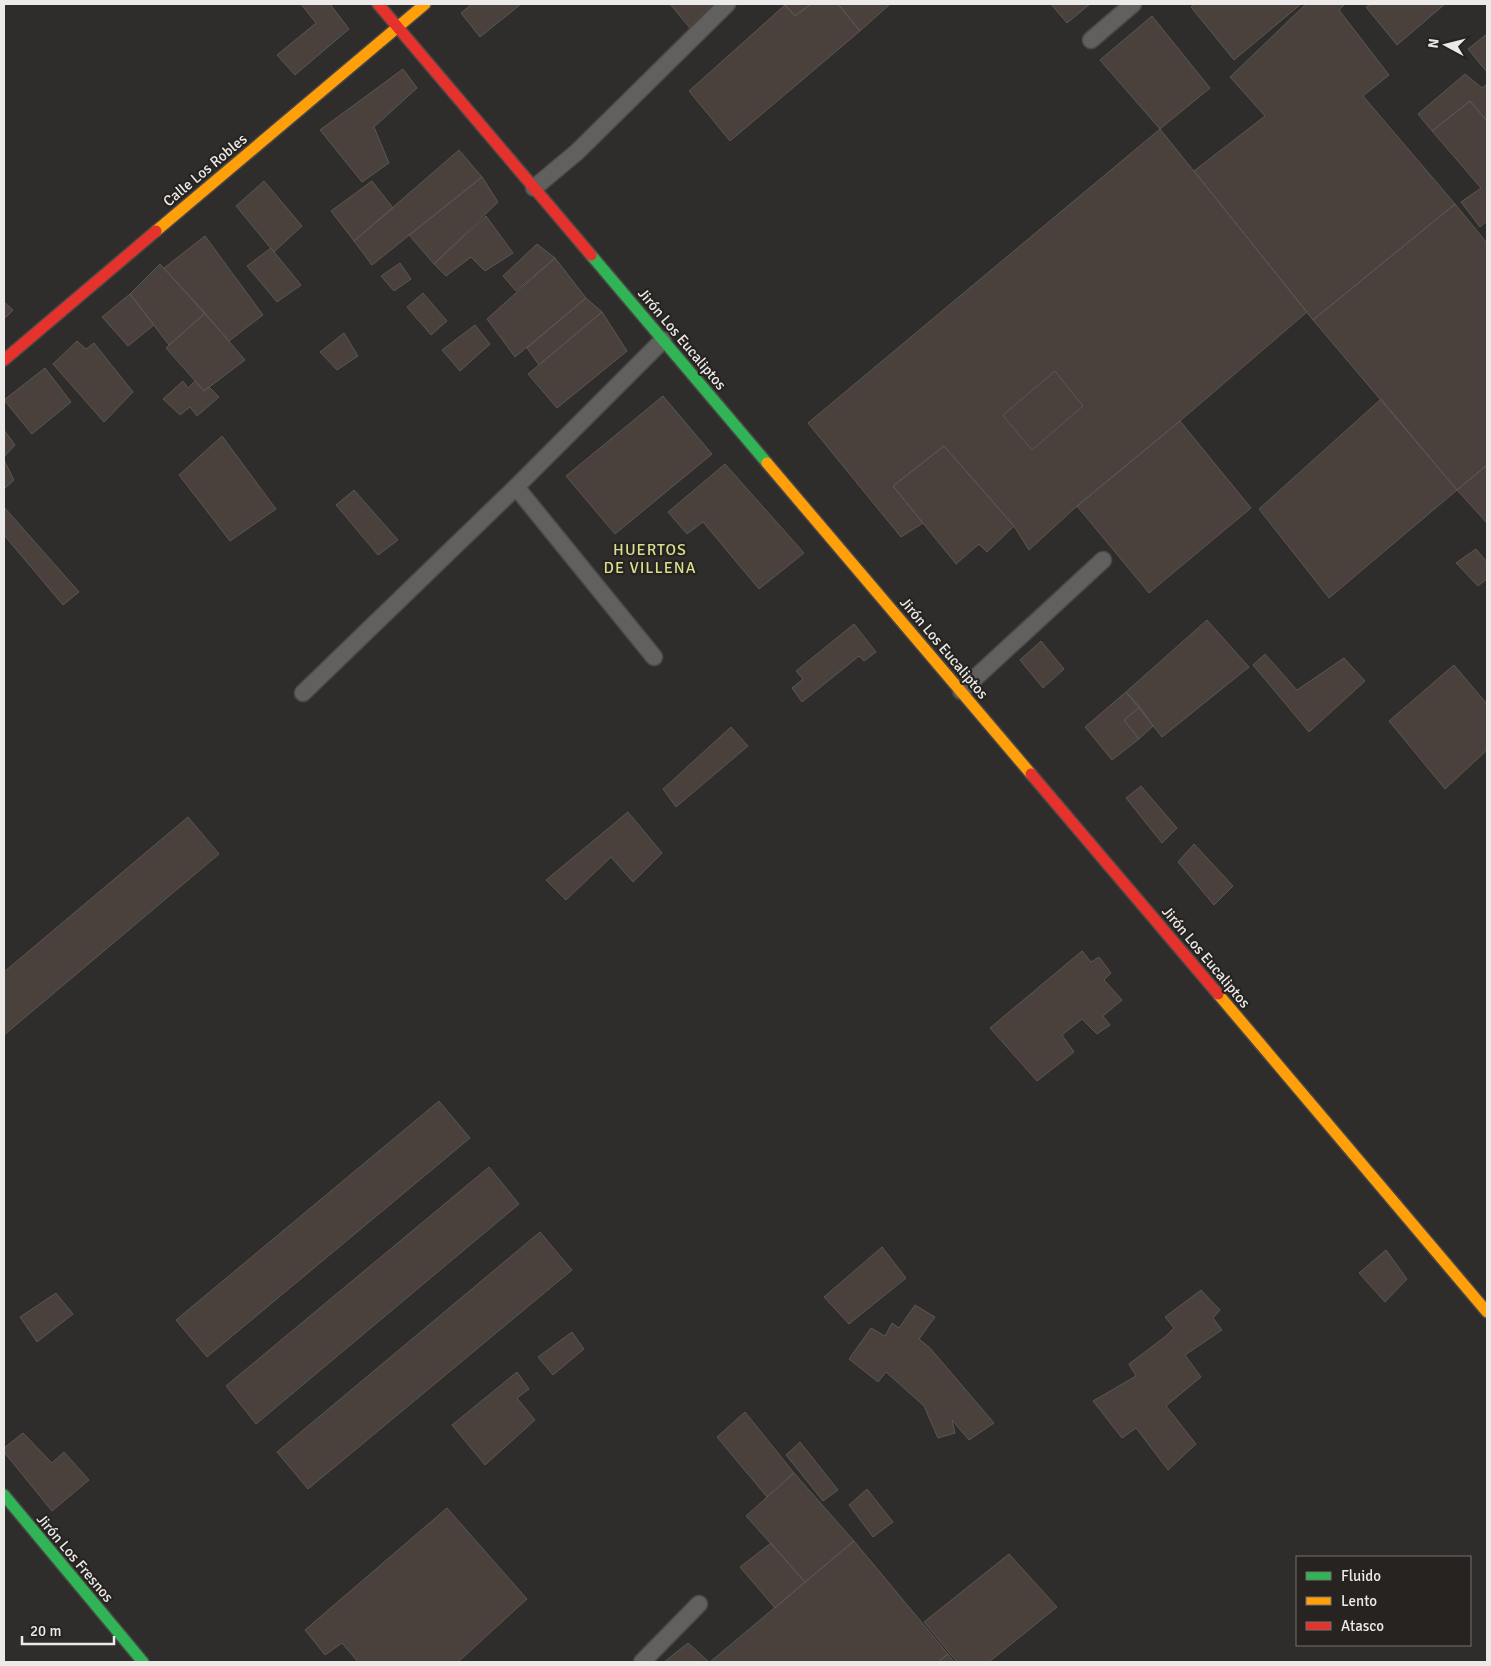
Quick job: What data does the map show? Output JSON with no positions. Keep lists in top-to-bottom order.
{
  "streets": {
    "street": ["Calle Los Robles", "Jirón Los Eucaliptos", "Jirón Los Fresnos"]
  },
  "crossings": [
    ["Calle Los Robles", "Jirón Los Eucaliptos"]
  ],
  "districts": ["HUERTOS DE VILLENA"],
  "legend": ["Fluido", "Lento", "Atasco"],
  "scale_bar": "20 m",
  "north": "left"
}
